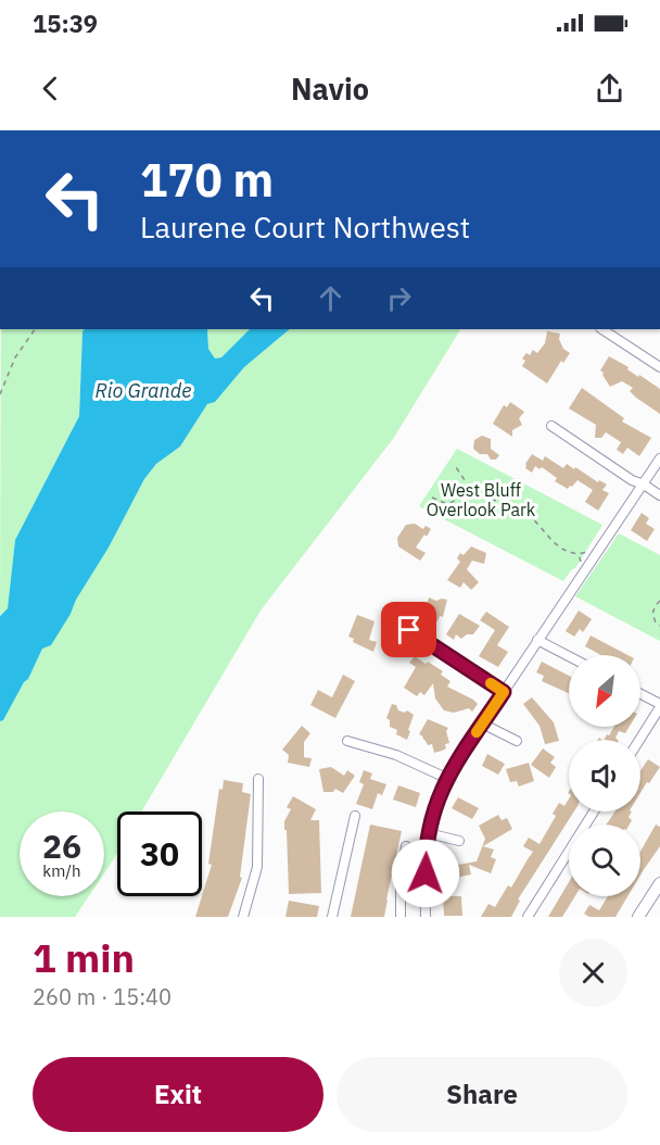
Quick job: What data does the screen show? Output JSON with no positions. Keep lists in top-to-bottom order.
{
  "water": ["Rio Grande"],
  "parks": ["West Bluff Overlook Park"],
  "north": "bottom left",
  "page": {
    "status": "15:39",
    "header": "Navio",
    "turn": ["170 m", "Laurene Court Northwest"],
    "speed": "26 km/h",
    "limit": "30",
    "heading": ["1 min", "260 m · 15:40"],
    "buttons": ["Exit", "Share"]
  }
}
